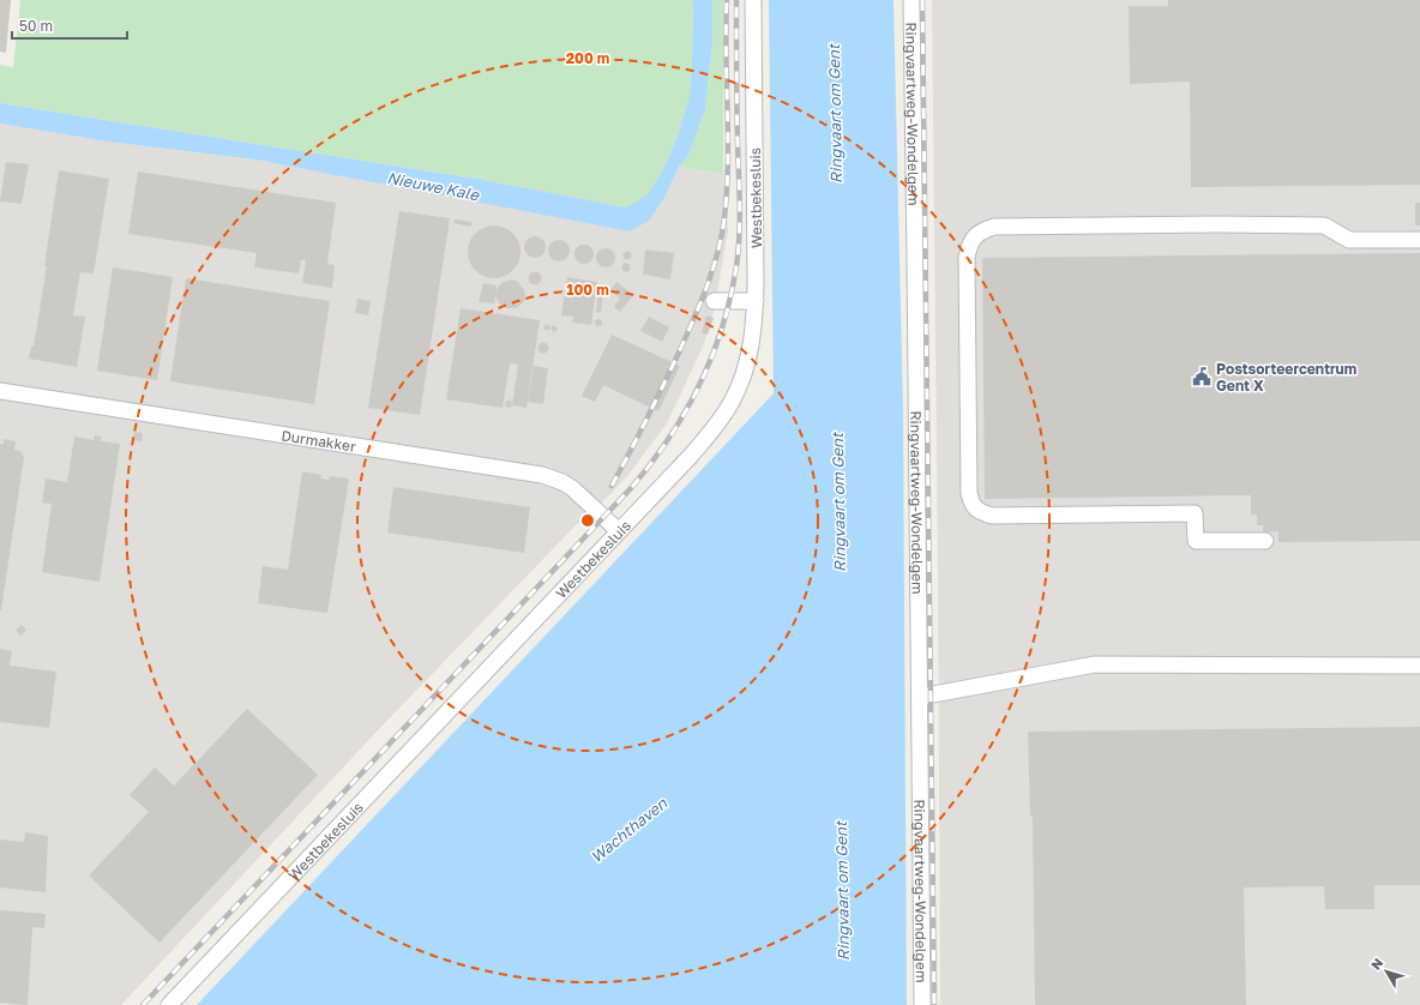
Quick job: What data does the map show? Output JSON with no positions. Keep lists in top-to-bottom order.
{
  "streets": {
    "street": ["Ringvaartweg-Wondelgem", "Westbekesluis", "Durmakker"]
  },
  "crossings": [
    ["Westbekesluis", "Durmakker"]
  ],
  "water": ["Ringvaart om Gent", "Nieuwe Kale", "Wachthaven"],
  "places": {
    "public building": ["Postsorteercentrum Gent X"]
  },
  "scale_bar": "50 m",
  "north": "top left",
  "rings": ["200 m", "100 m"]
}
